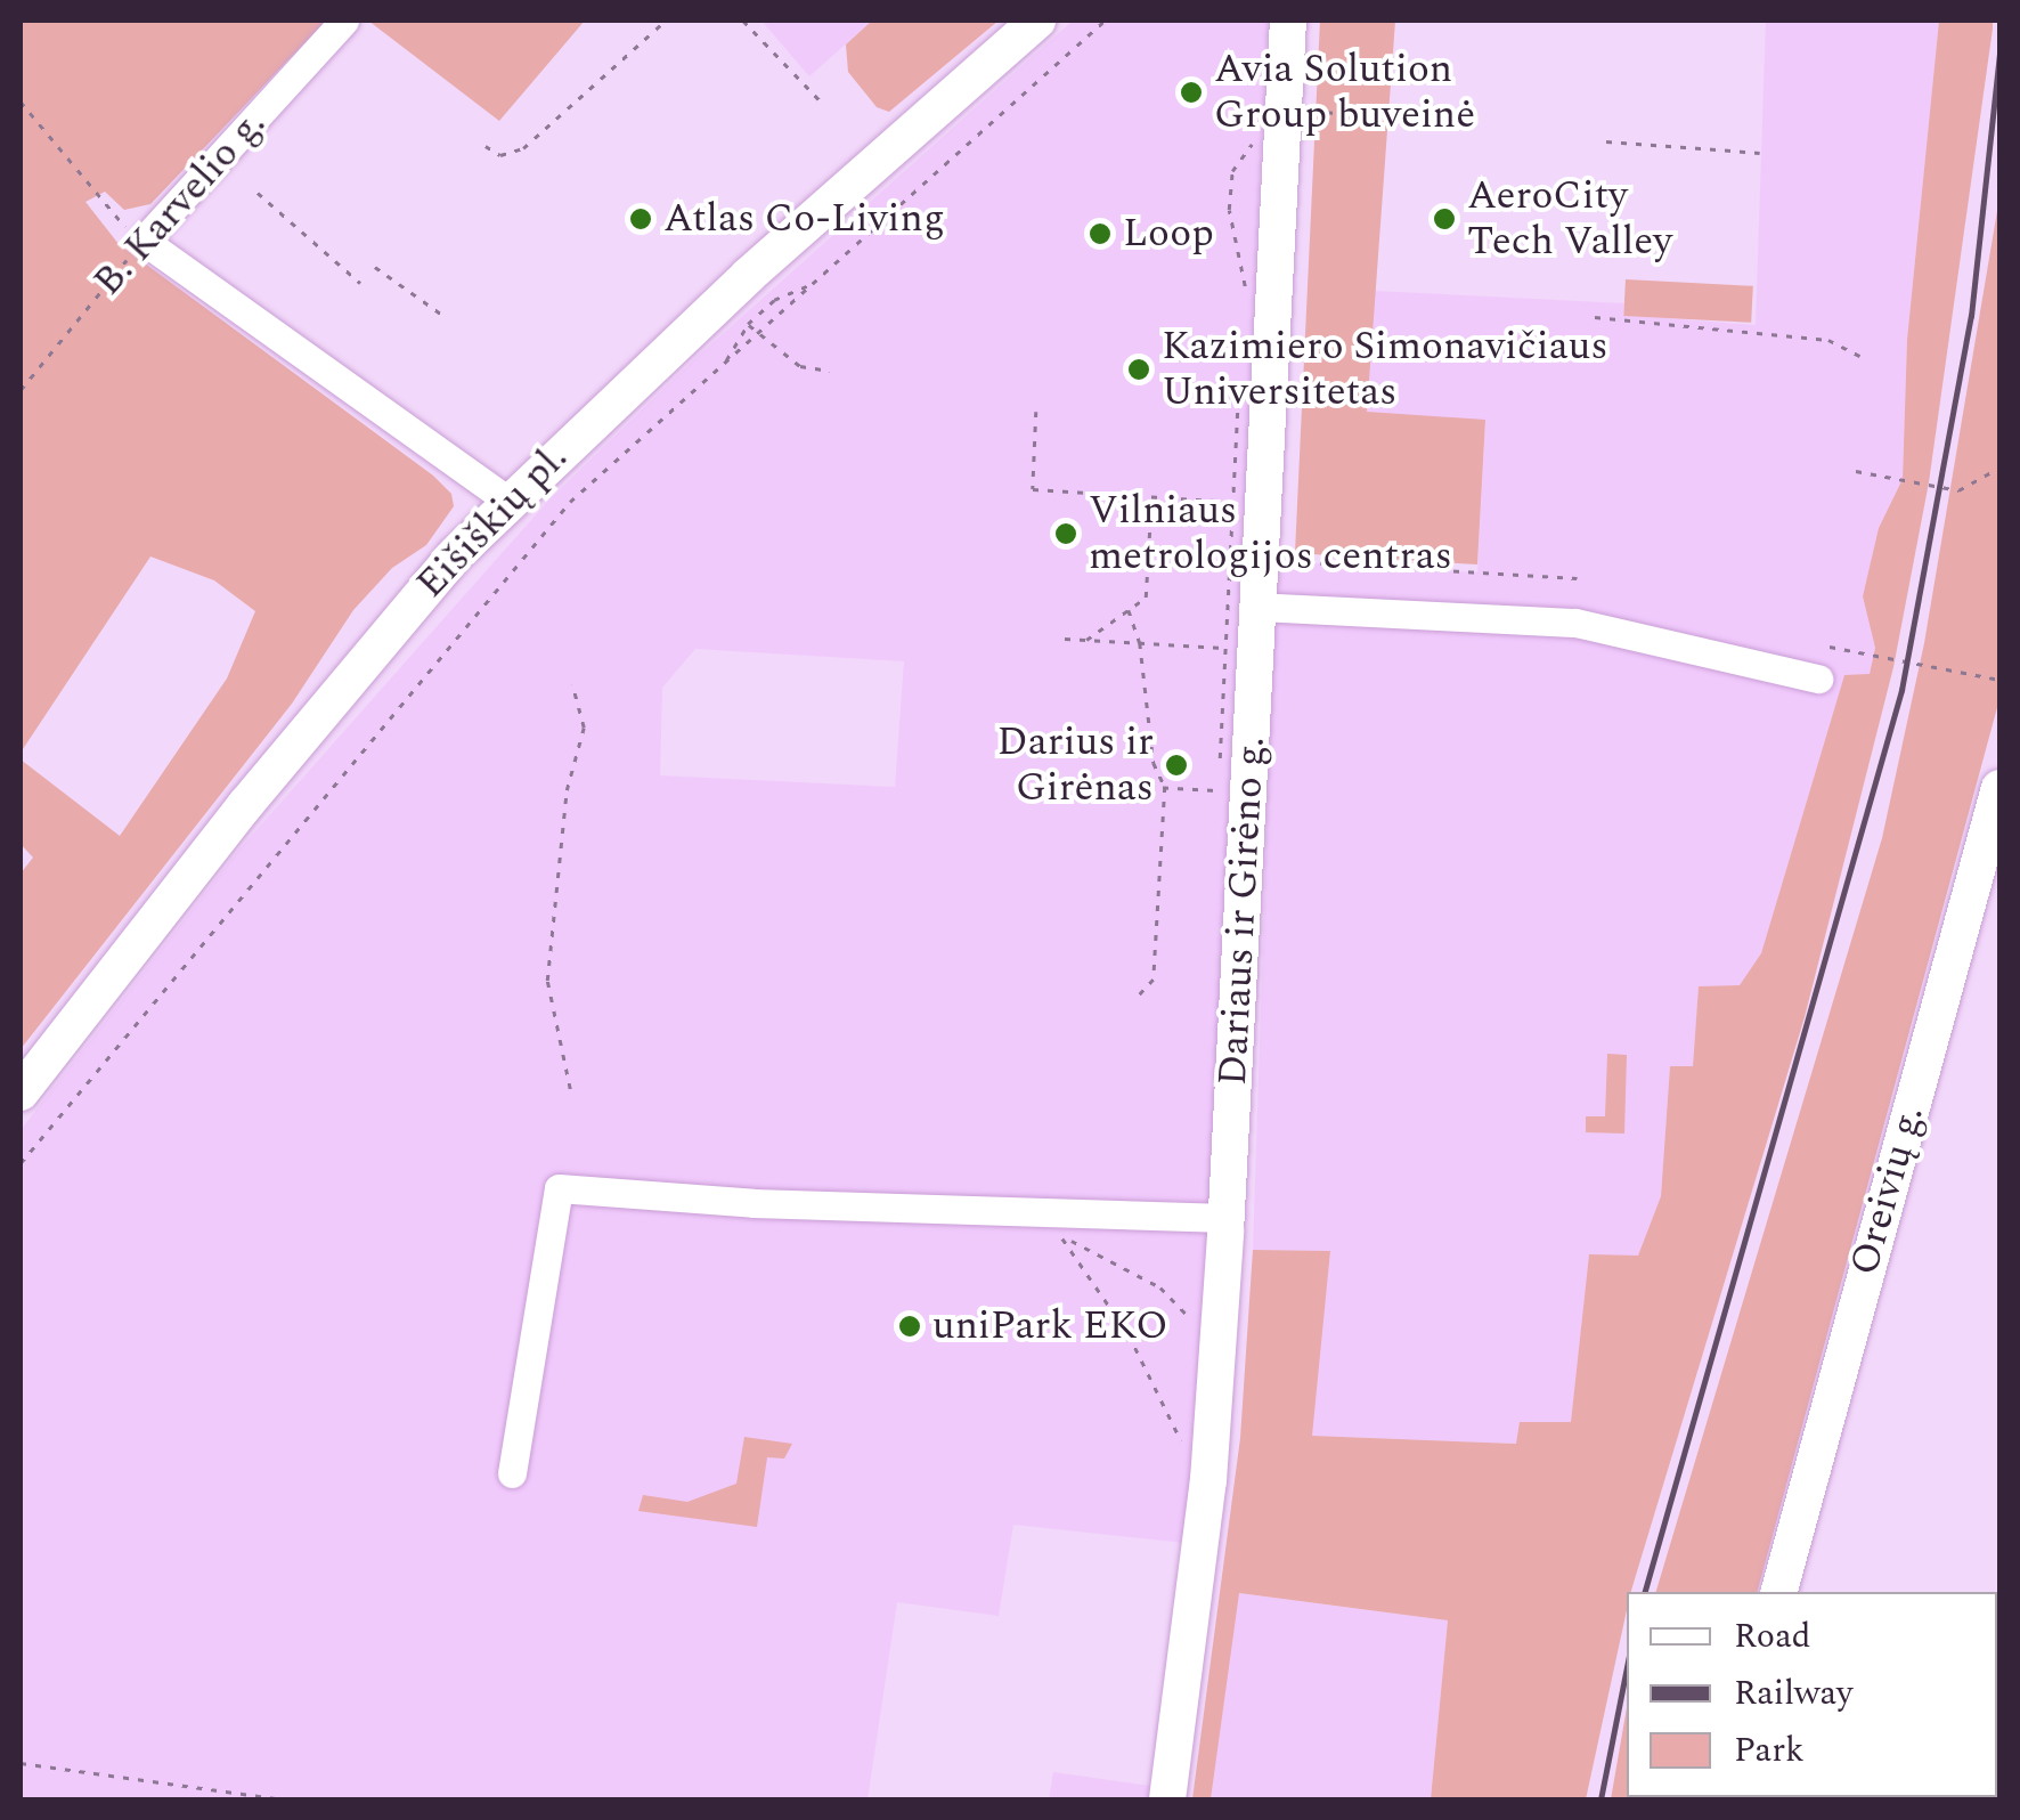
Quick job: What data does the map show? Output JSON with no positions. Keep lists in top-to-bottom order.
{
  "streets": {
    "main road": ["Eišiškių pl.", "Dariaus ir Girėno g.", "Oreivių g."],
    "street": ["B. Karvelio g."]
  },
  "places": [
    "Avia Solution Group buveinė",
    "Atlas Co-Living",
    "AeroCity Tech Valley",
    "Loop",
    "Kazimiero Simonavičiaus Universitetas",
    "Vilniaus metrologijos centras",
    "Darius ir Girėnas",
    "uniPark EKO"
  ],
  "legend": ["Road", "Railway", "Park"]
}
